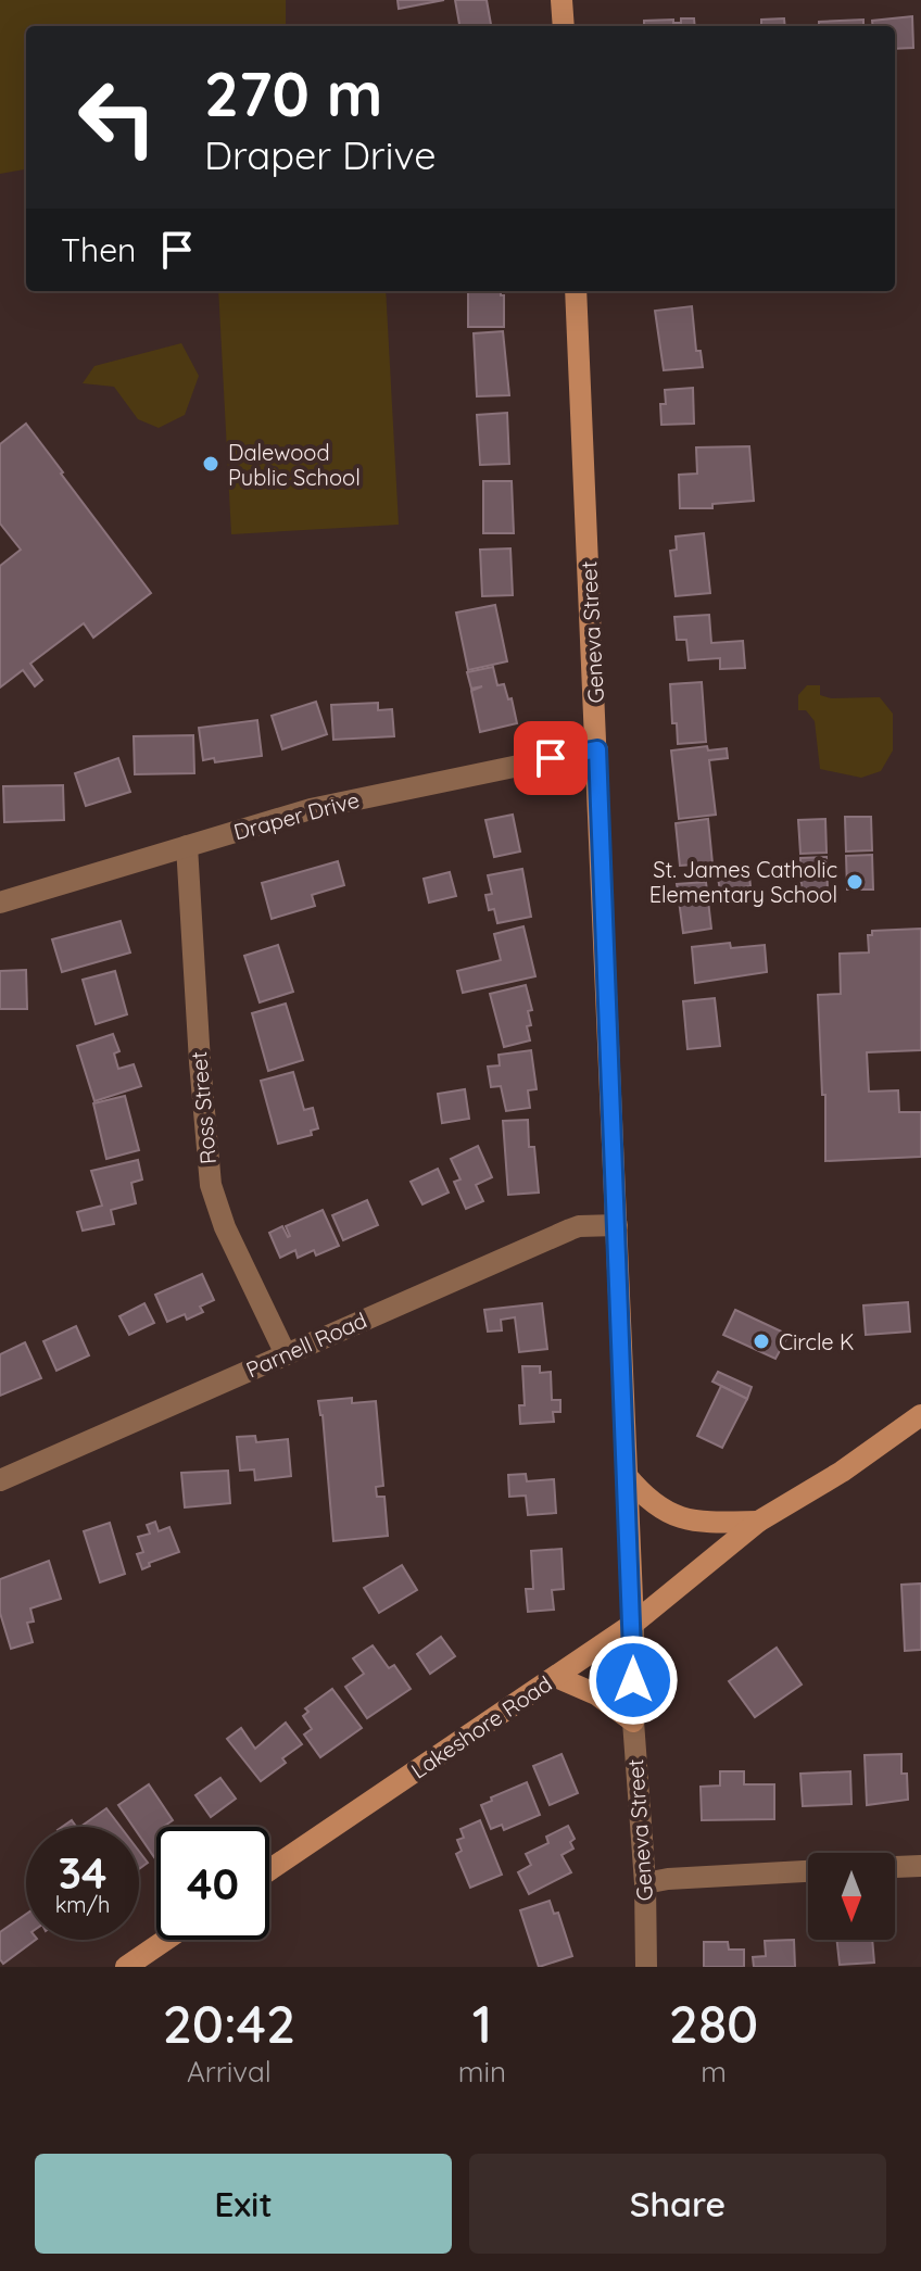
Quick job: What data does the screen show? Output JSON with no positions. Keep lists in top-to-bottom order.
{
  "streets": {
    "main road": ["Geneva Street", "Lakeshore Road"],
    "street": ["Draper Drive", "Ross Street", "Parnell Road"]
  },
  "crossings": [
    ["Geneva Street", "Draper Drive"],
    ["Geneva Street", "Parnell Road"],
    ["Geneva Street", "Lakeshore Road"],
    ["Draper Drive", "Ross Street"],
    ["Ross Street", "Parnell Road"]
  ],
  "places": ["Dalewood Public School", "St. James Catholic Elementary School", "Circle K"],
  "north": "bottom",
  "page": {
    "turn": ["270 m", "Draper Drive"],
    "then": "Then",
    "speed": "34 km/h",
    "limit": "40",
    "eta": [
      "20:42",
      "Arrival",
      "1",
      "min",
      "280",
      "m"
    ],
    "buttons": ["Exit", "Share"]
  }
}
